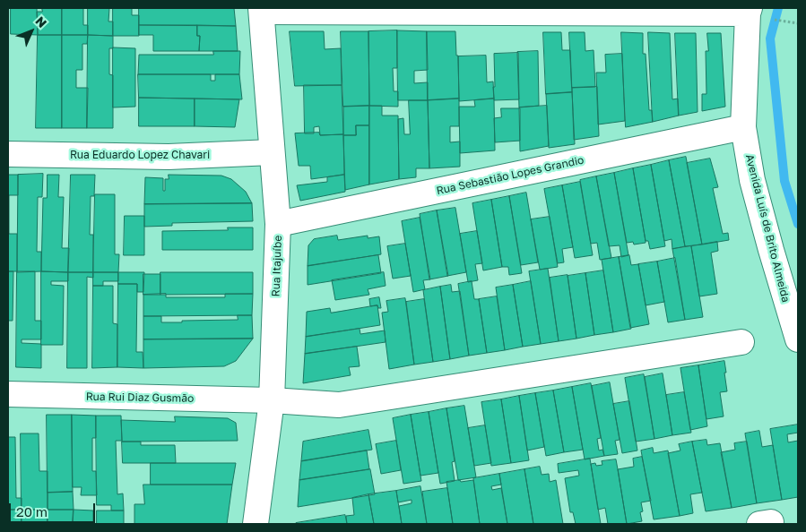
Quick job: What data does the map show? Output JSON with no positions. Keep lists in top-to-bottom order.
{
  "streets": {
    "street": [
      "Rua Eduardo Lopez Chavari",
      "Rua Sebastião Lopes Grandio",
      "Avenida Luís de Brito Almeida",
      "Rua Itajuíbe",
      "Rua Rui Diaz Gusmão"
    ]
  },
  "crossings": [
    ["Rua Eduardo Lopez Chavari", "Rua Itajuíbe"],
    ["Rua Sebastião Lopes Grandio", "Avenida Luís de Brito Almeida"],
    ["Rua Sebastião Lopes Grandio", "Rua Itajuíbe"],
    ["Rua Itajuíbe", "Rua Rui Diaz Gusmão"]
  ],
  "scale_bar": "20 m",
  "north": "top right"
}
